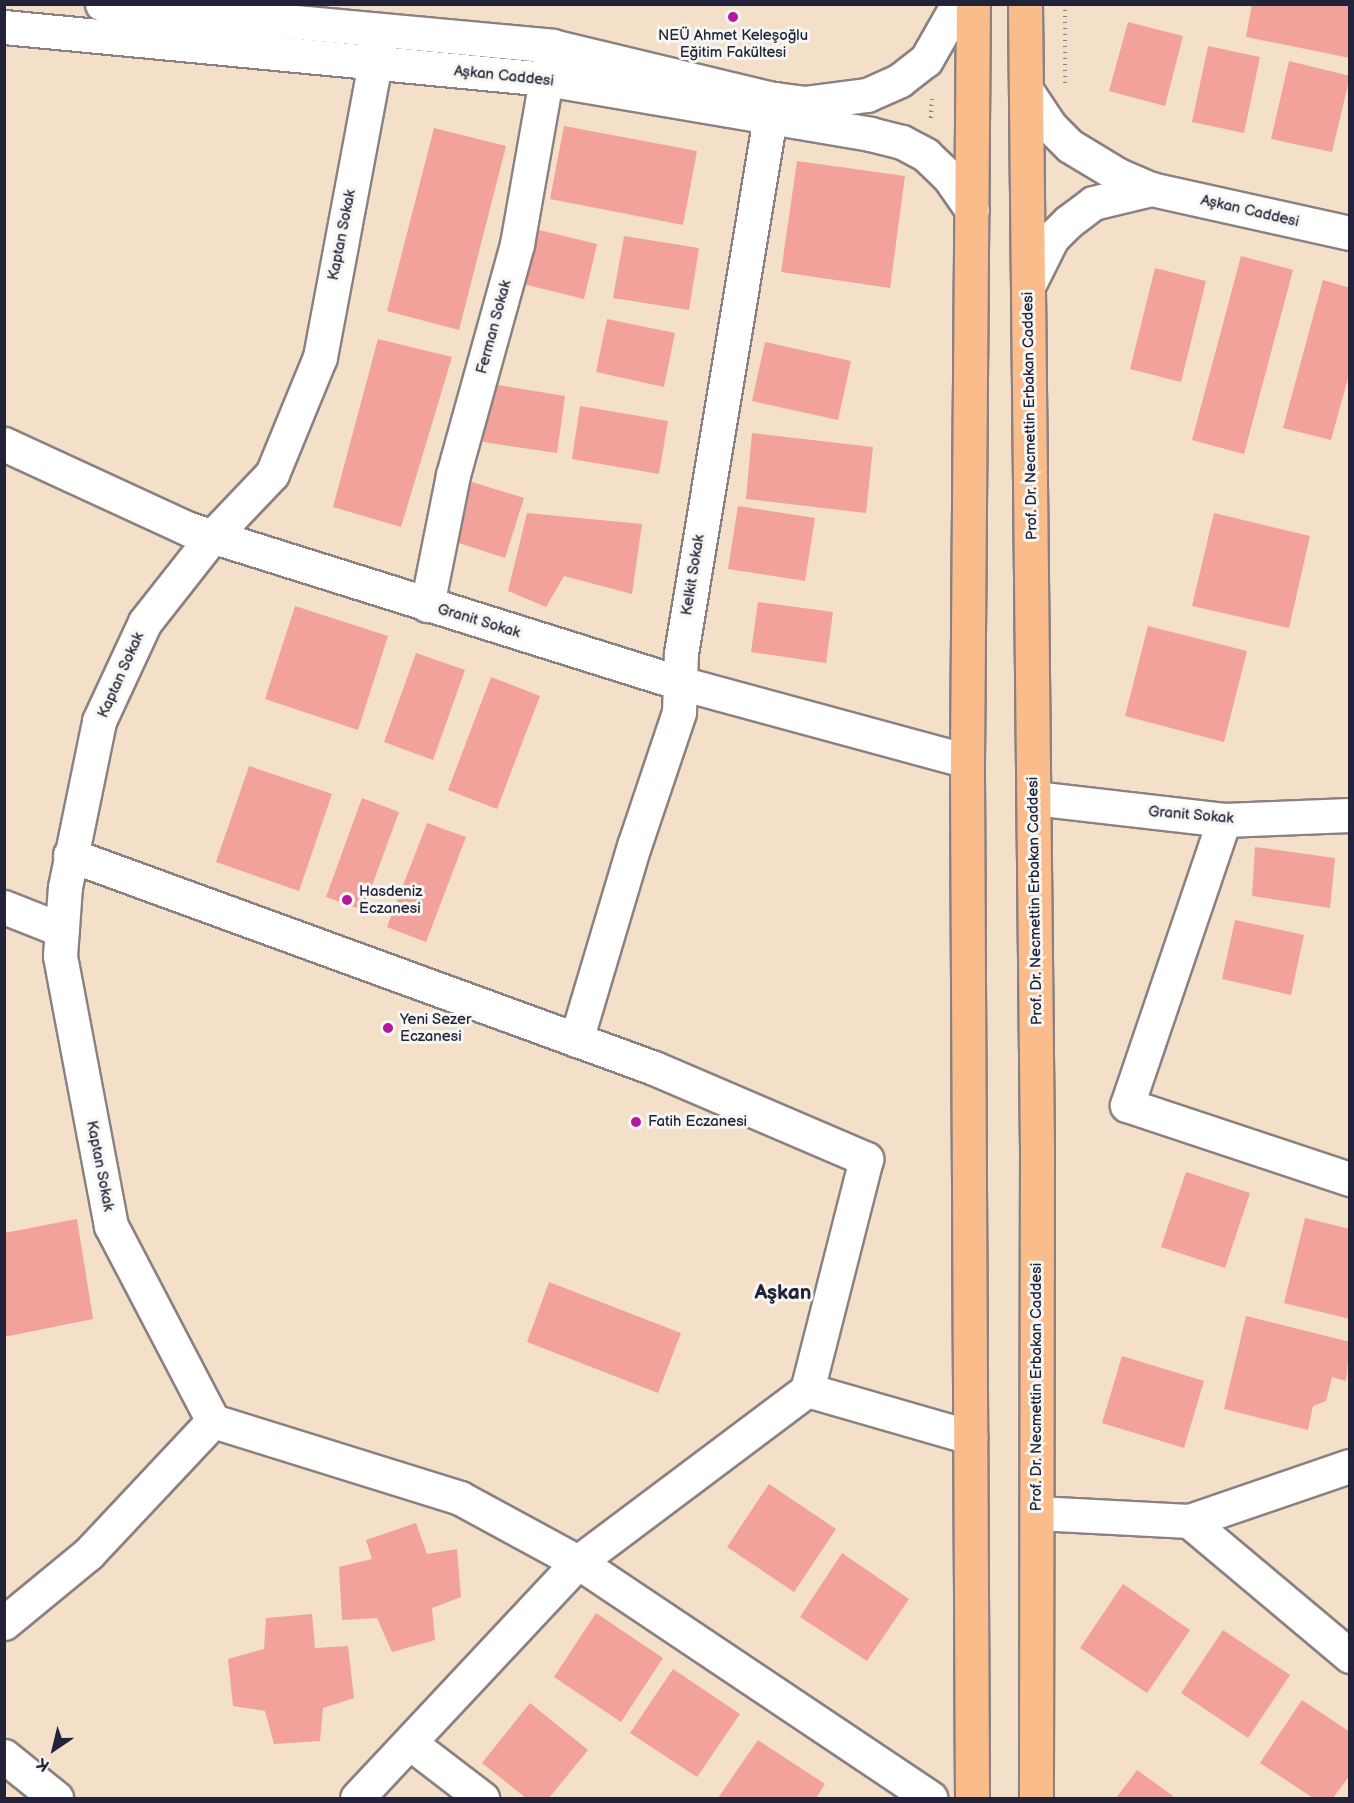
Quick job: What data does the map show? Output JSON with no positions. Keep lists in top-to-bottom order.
{
  "streets": {
    "main road": ["Prof. Dr. Necmettin Erbakan Caddesi"],
    "street": [
      "Aşkan Caddesi",
      "Kaptan Sokak",
      "Ferman Sokak",
      "Kelkit Sokak",
      "Granit Sokak"
    ]
  },
  "crossings": [
    ["Aşkan Caddesi", "Kaptan Sokak"],
    ["Aşkan Caddesi", "Ferman Sokak"],
    ["Aşkan Caddesi", "Kelkit Sokak"],
    ["Kaptan Sokak", "Granit Sokak"],
    ["Ferman Sokak", "Granit Sokak"],
    ["Prof. Dr. Necmettin Erbakan Caddesi", "Granit Sokak"],
    ["Kelkit Sokak", "Granit Sokak"]
  ],
  "districts": ["Aşkan"],
  "places": [
    "NEÜ Ahmet Keleşoğlu Eğitim Fakültesi",
    "Hasdeniz Eczanesi",
    "Yeni Sezer Eczanesi",
    "Fatih Eczanesi"
  ],
  "north": "bottom left"
}
